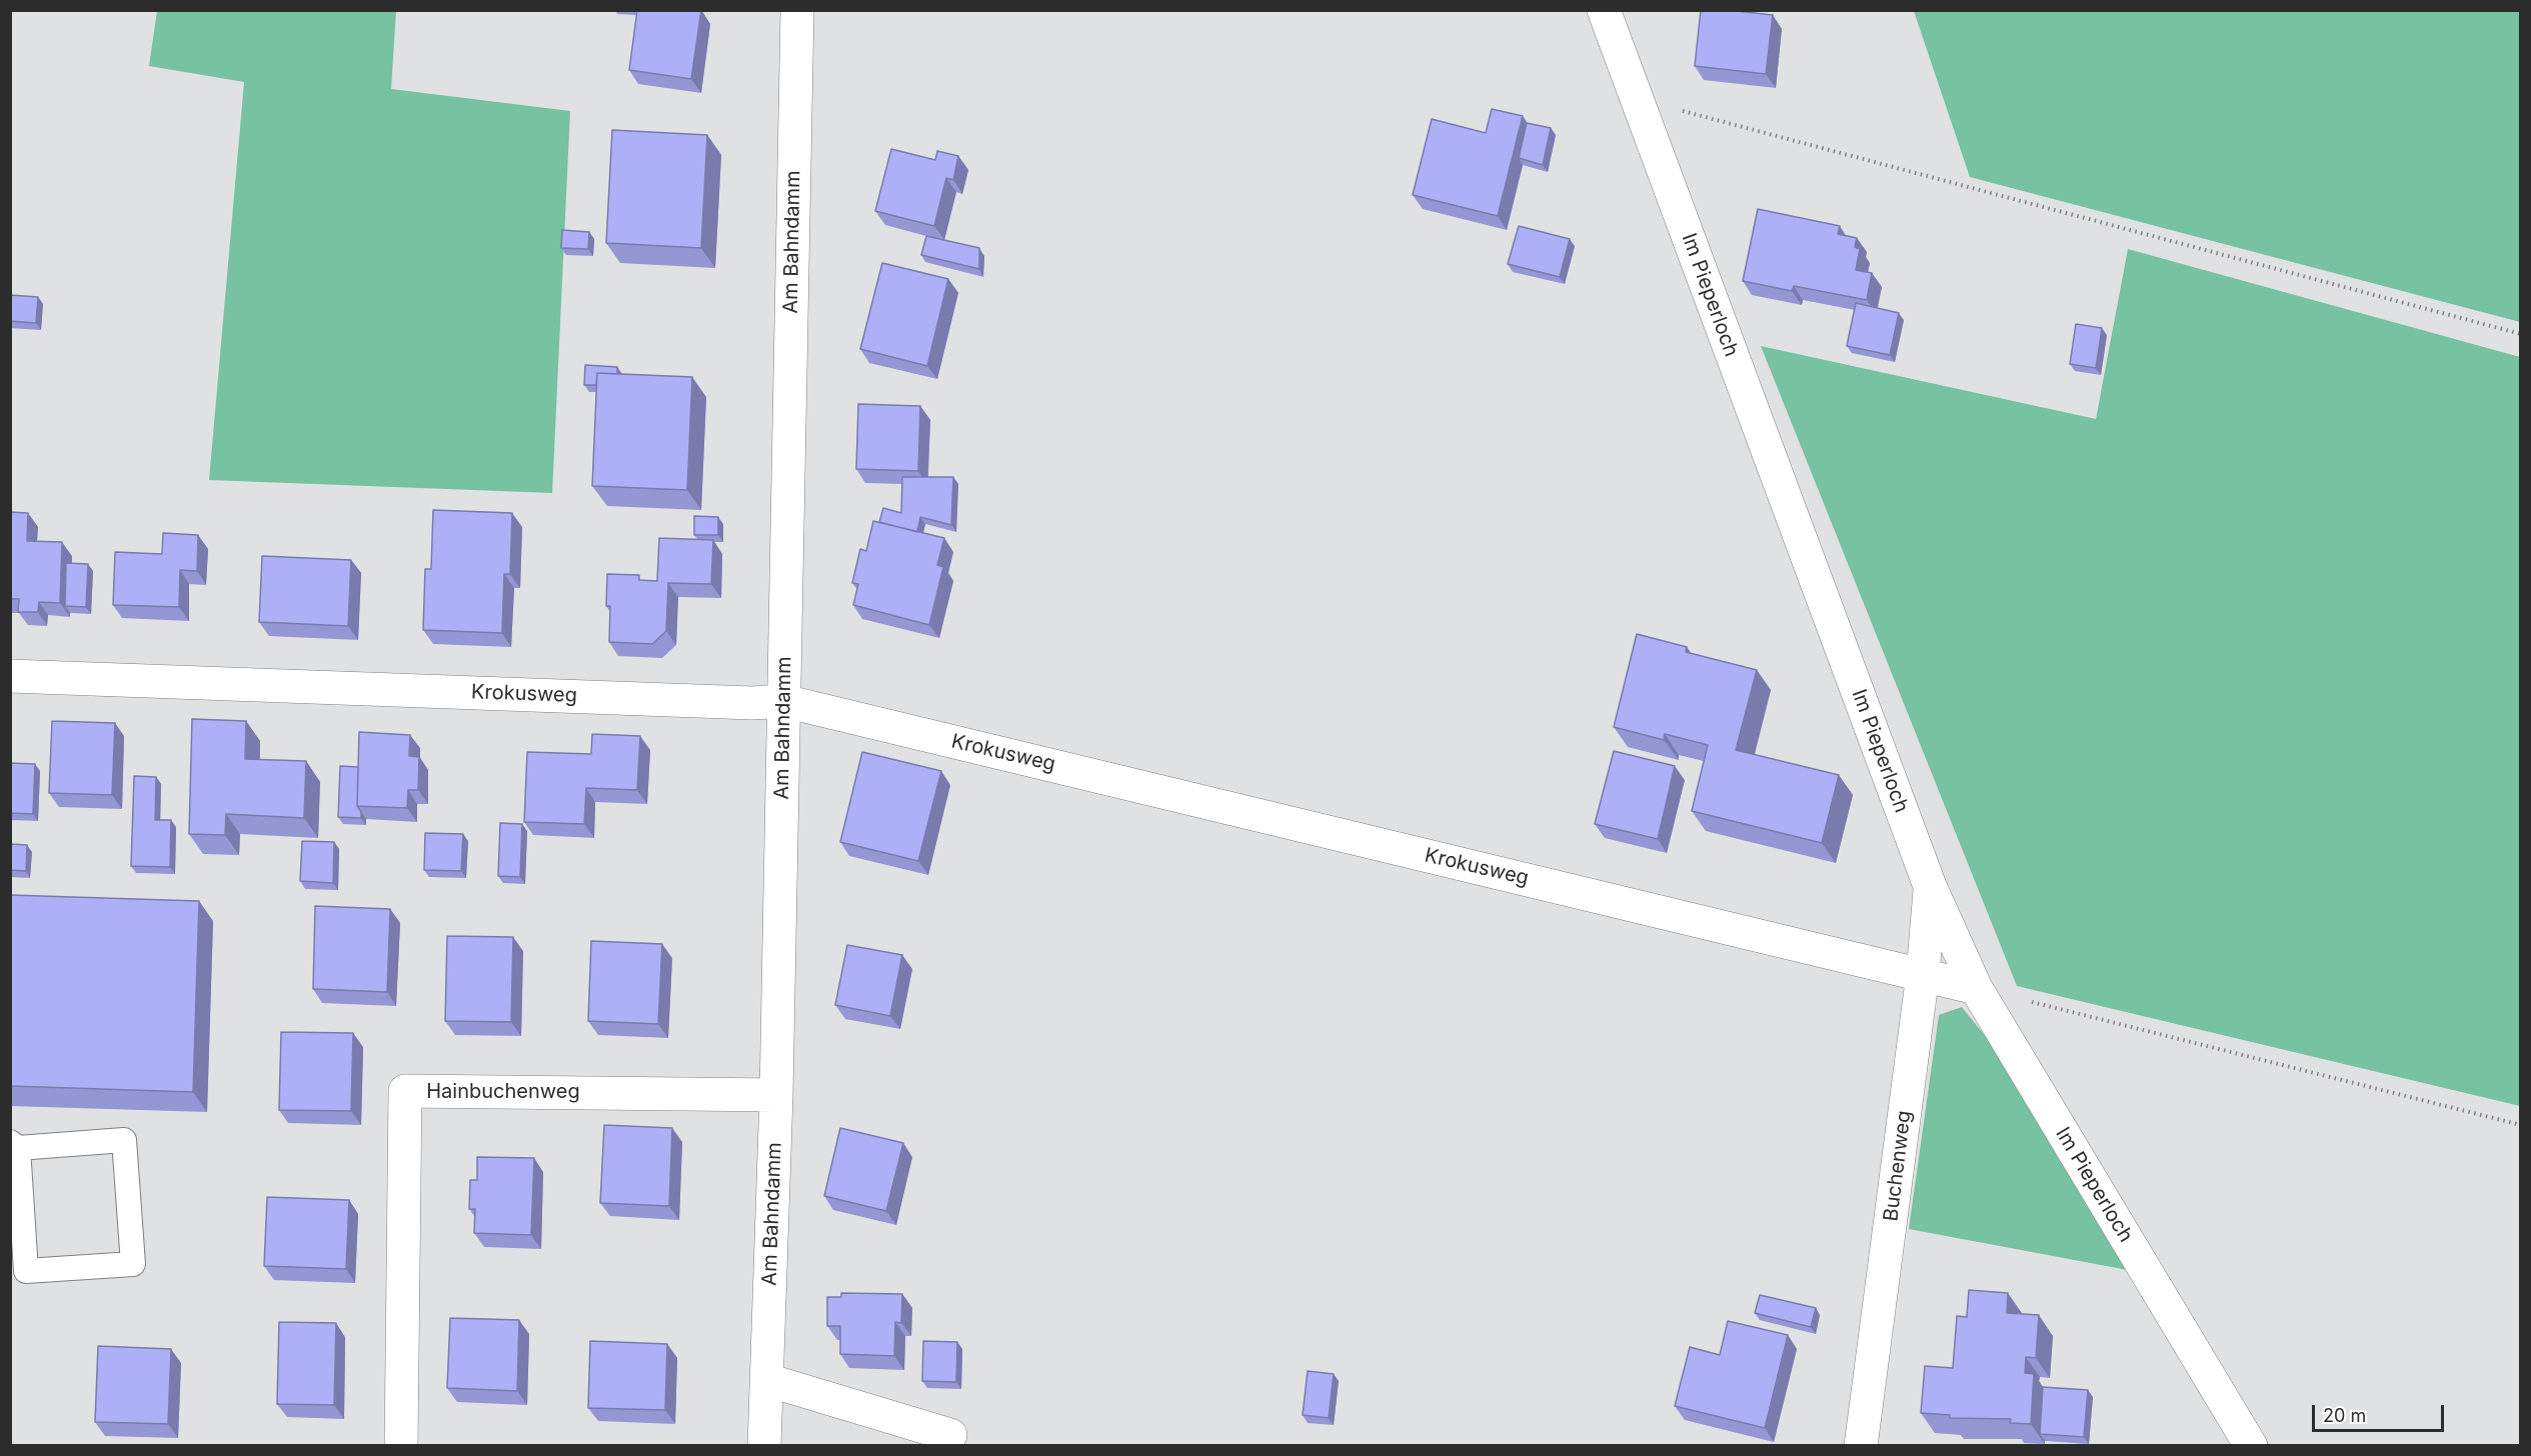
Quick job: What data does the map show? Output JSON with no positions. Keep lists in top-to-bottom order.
{
  "streets": {
    "street": [
      "Am Bahndamm",
      "Im Pieperloch",
      "Krokusweg",
      "Hainbuchenweg",
      "Buchenweg"
    ]
  },
  "crossings": [
    ["Am Bahndamm", "Krokusweg"],
    ["Am Bahndamm", "Hainbuchenweg"],
    ["Im Pieperloch", "Krokusweg"],
    ["Im Pieperloch", "Buchenweg"],
    ["Krokusweg", "Buchenweg"]
  ],
  "scale_bar": "20 m"
}
